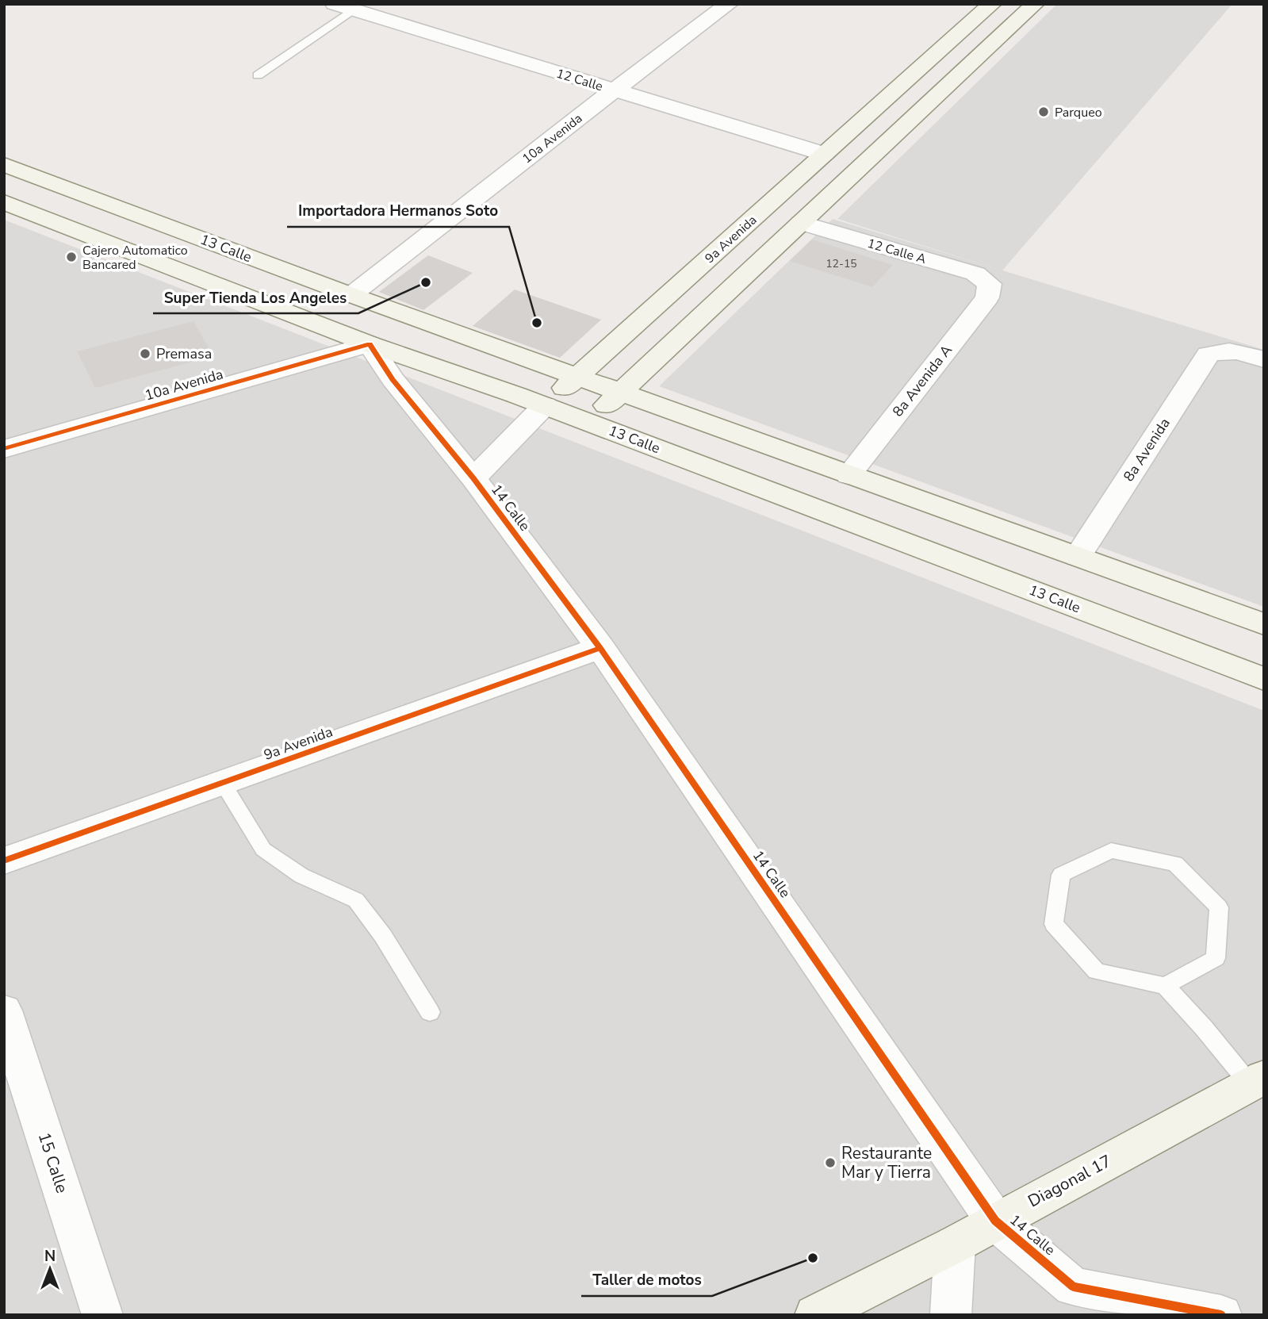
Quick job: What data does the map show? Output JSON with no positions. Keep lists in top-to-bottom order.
{
  "streets": {
    "main road": ["9a Avenida", "13 Calle", "Diagonal 17"],
    "street": [
      "12 Calle",
      "10a Avenida",
      "12 Calle A",
      "8a Avenida A",
      "8a Avenida",
      "14 Calle",
      "15 Calle"
    ]
  },
  "crossings": [
    ["12 Calle", "10a Avenida"],
    ["12 Calle", "9a Avenida"],
    ["10a Avenida", "13 Calle"],
    ["10a Avenida", "14 Calle"],
    ["9a Avenida", "13 Calle"],
    ["9a Avenida", "14 Calle"],
    ["13 Calle", "8a Avenida A"],
    ["13 Calle", "8a Avenida"],
    ["13 Calle", "14 Calle"],
    ["12 Calle A", "8a Avenida A"],
    ["14 Calle", "Diagonal 17"]
  ],
  "places": [
    "Parqueo",
    "Cajero Automatico Bancared",
    "Super Tienda Los Angeles",
    "Importadora Hermanos Soto",
    "Premasa",
    "Restaurante Mar y Tierra",
    "Taller de motos"
  ],
  "house_numbers": ["12-15"],
  "north": "top"
}
